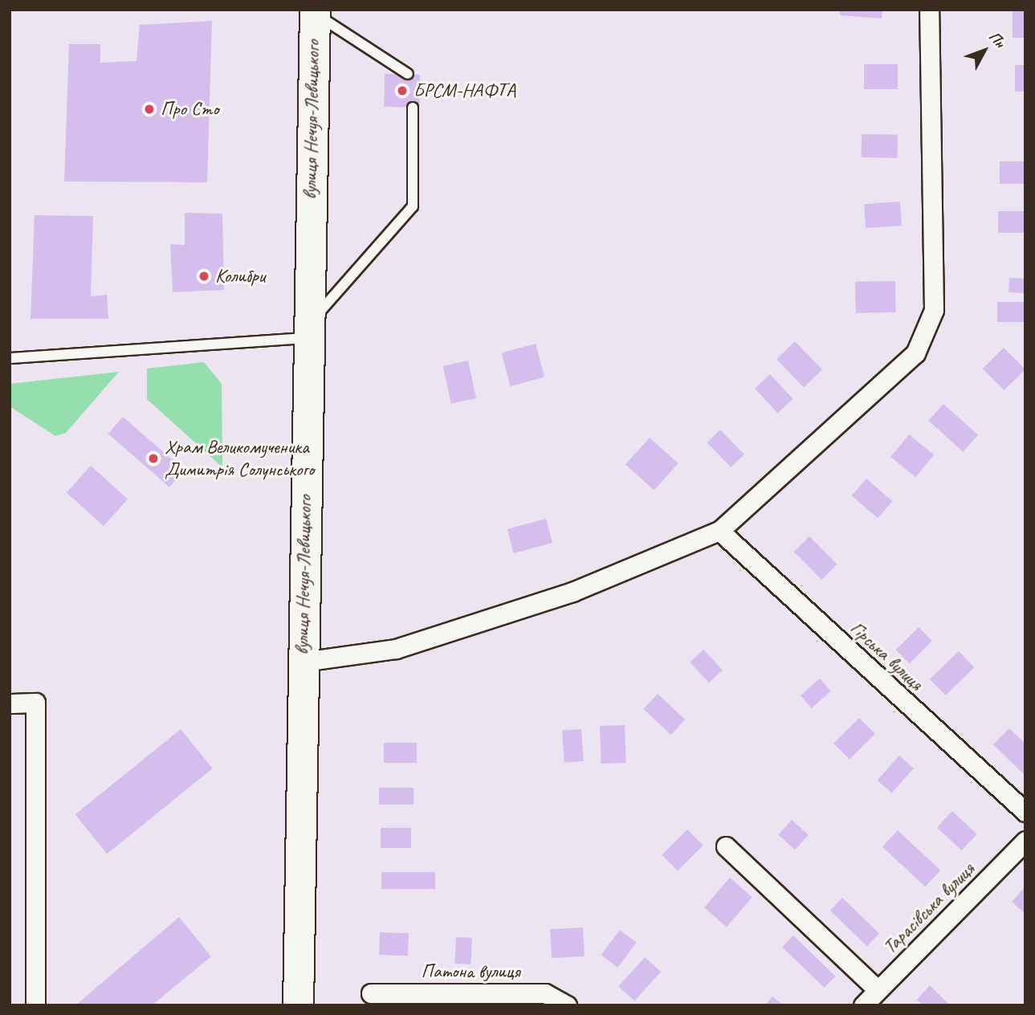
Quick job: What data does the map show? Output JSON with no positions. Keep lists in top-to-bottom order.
{
  "streets": {
    "main road": ["вулиця Нечуя-Левицького"],
    "street": ["Гірська вулиця", "Тарасівська вулиця", "Патона вулиця"]
  },
  "places": [
    "БРСМ-НАФТА",
    "Про Сто",
    "Колибри",
    "Храм Великомученика Димитрія Солунського"
  ],
  "north": "top right"
}
